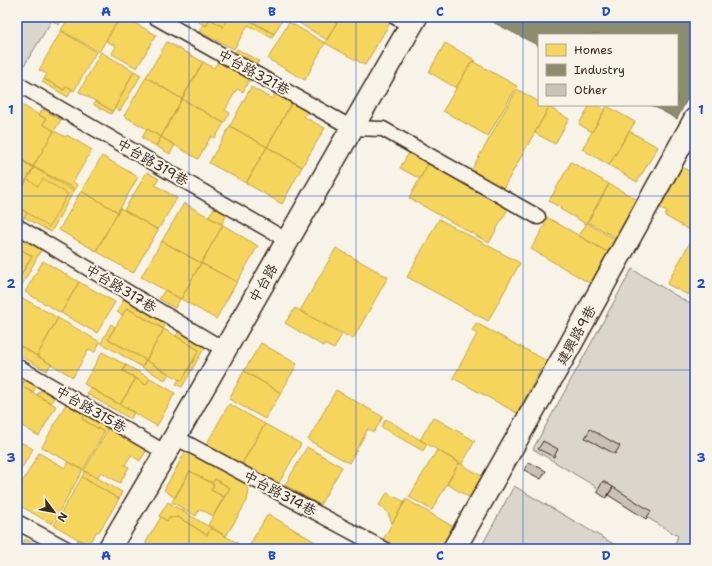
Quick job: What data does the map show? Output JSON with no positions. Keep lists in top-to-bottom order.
{
  "streets": {
    "street": ["中台路", "建興路9巷"],
    "lane": [
      "中台路321巷",
      "中台路319巷",
      "中台路317巷",
      "中台路315巷",
      "中台路314巷"
    ]
  },
  "crossings": [
    ["中台路321巷", "中台路"],
    ["中台路319巷", "中台路"],
    ["中台路", "中台路317巷"],
    ["中台路", "中台路315巷"],
    ["中台路", "中台路314巷"],
    ["中台路315巷", "中台路314巷"]
  ],
  "legend": ["Homes", "Industry", "Other"],
  "north": "bottom right",
  "grid": {
    "columns": [
      "A",
      "B",
      "C",
      "D"
    ],
    "rows": ["1", "2", "3"]
  }
}
